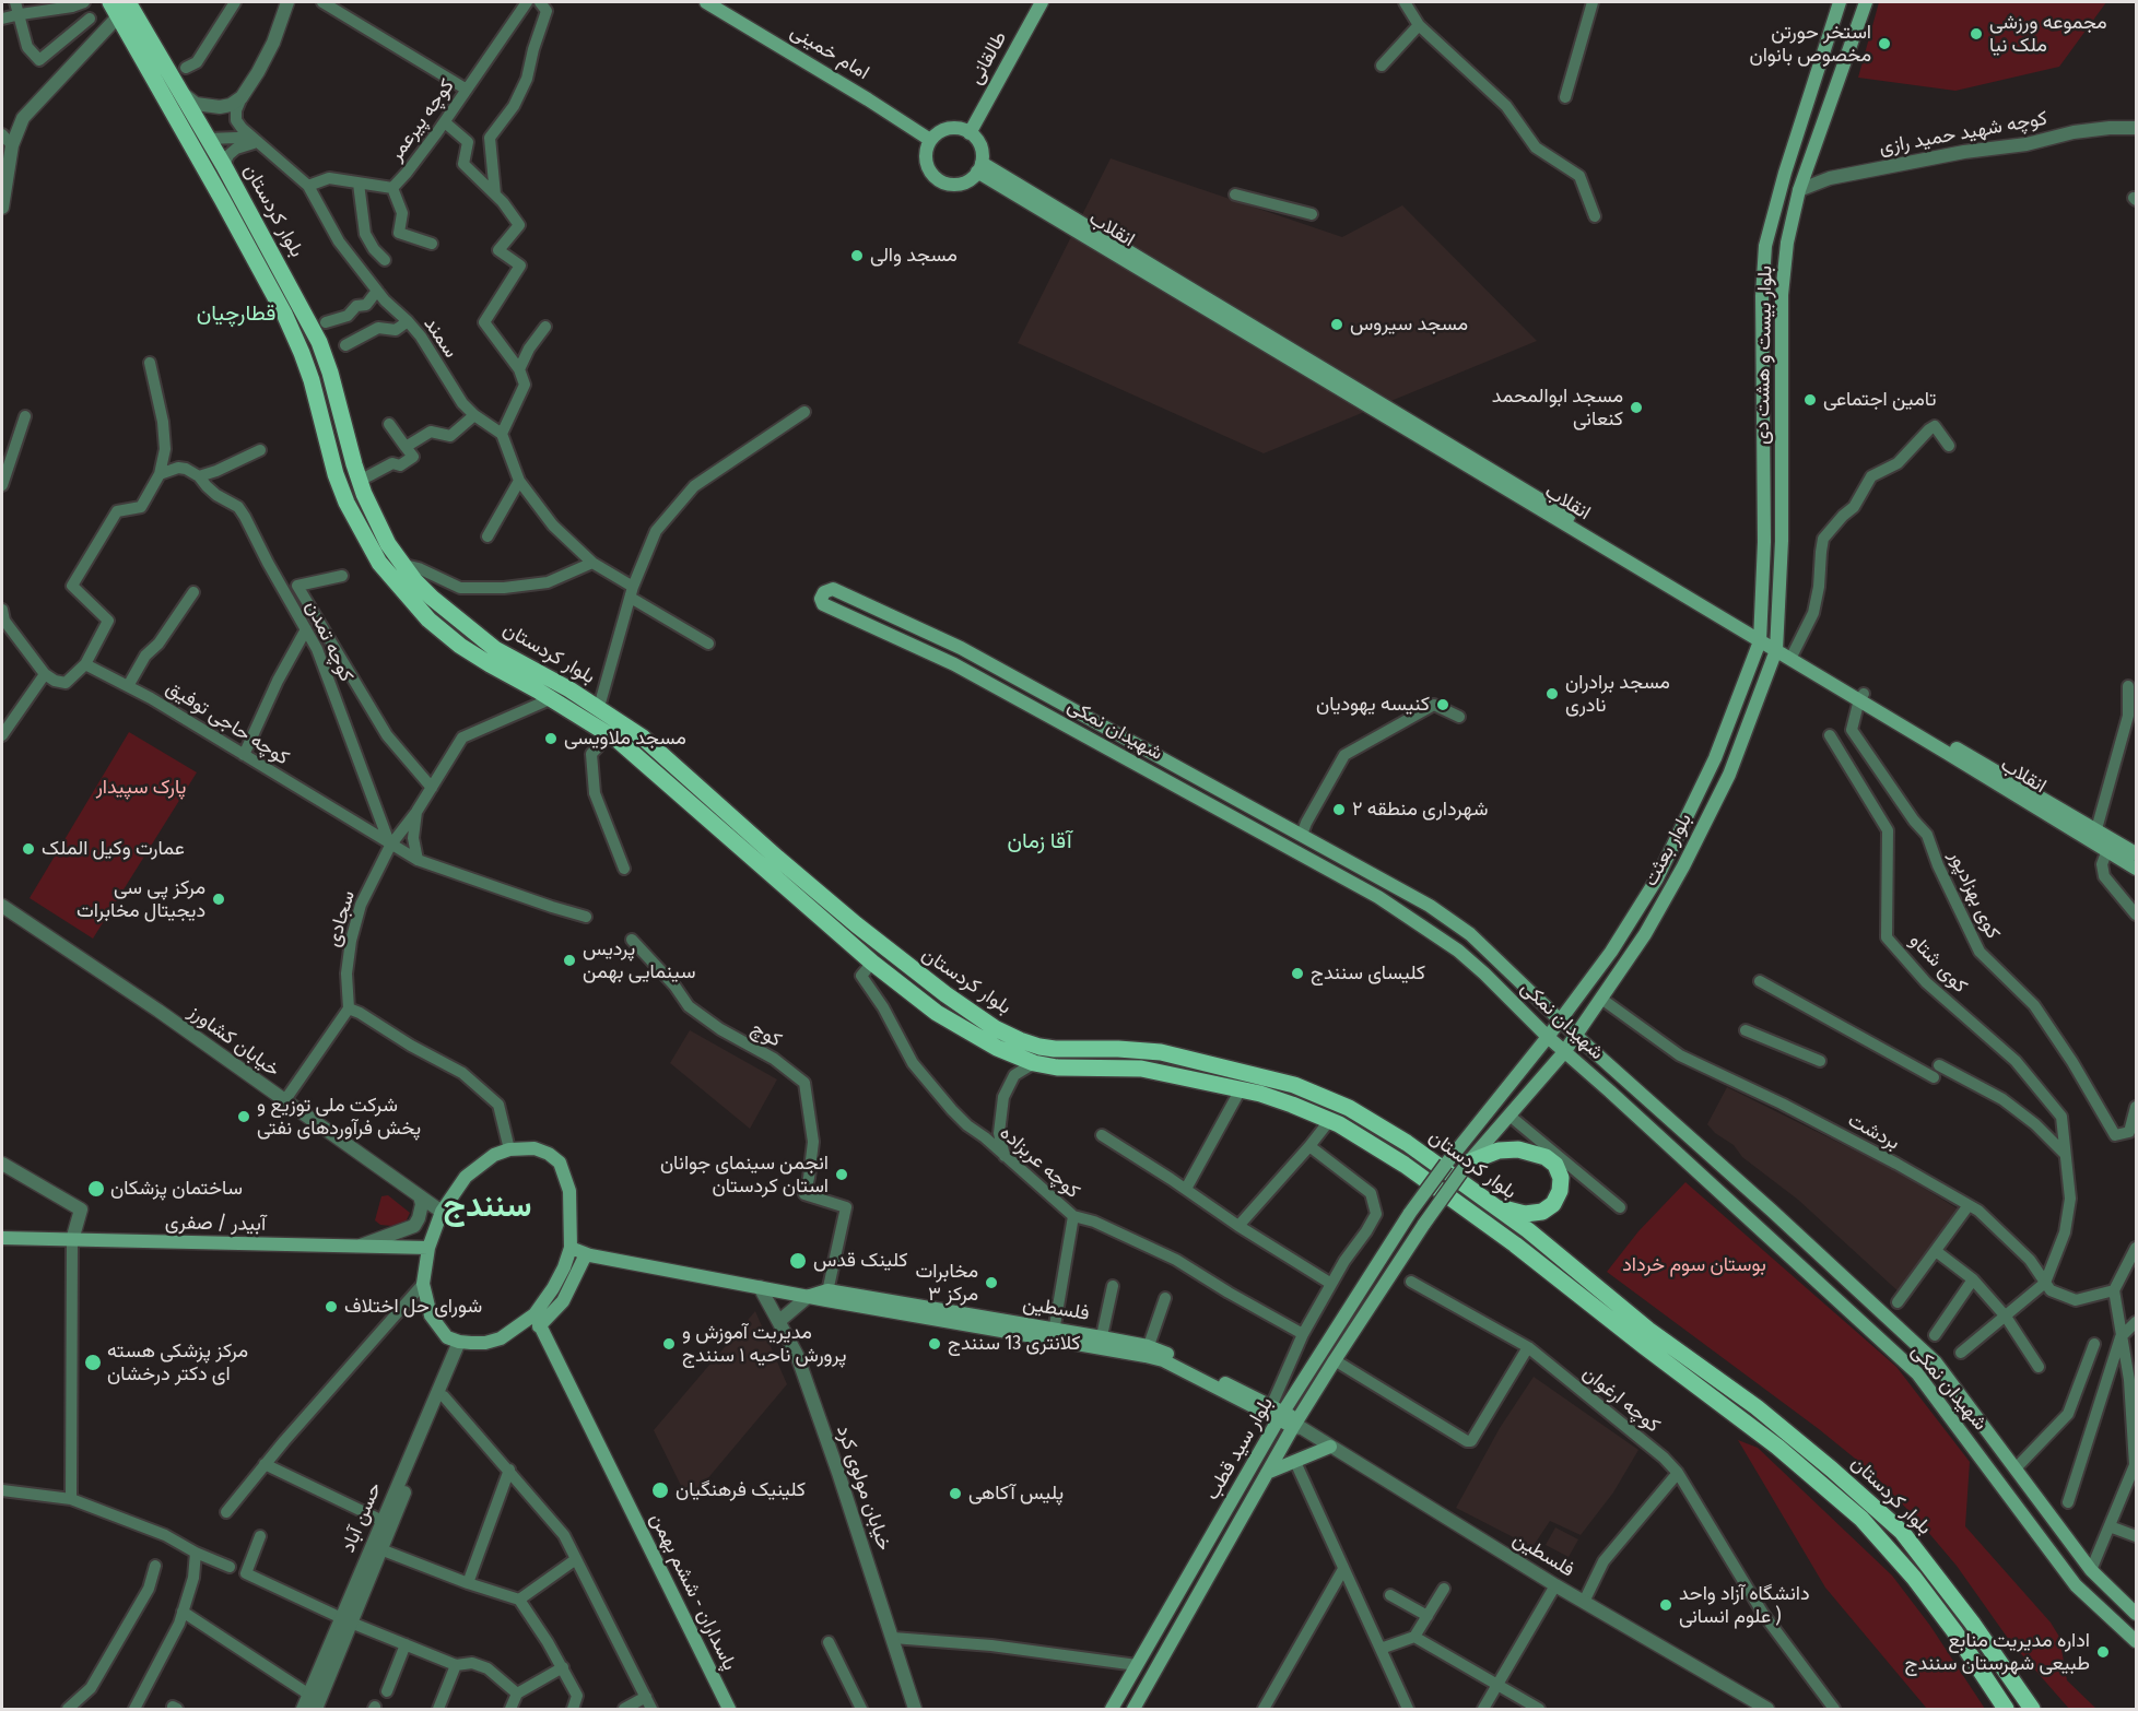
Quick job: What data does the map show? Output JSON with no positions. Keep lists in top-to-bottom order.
{
  "streets": {
    "main road": [
      "امام خمینی",
      "طالقانی",
      "بلوار کردستان",
      "انقلاب",
      "بلوار بیست و هشت دی",
      "شهیدان نمکی",
      "بلوار بعثت",
      "آبیدر / صفری",
      "فلسطین",
      "بلوار سید قطب",
      "پاسداران - ششم بهمن"
    ],
    "street": [
      "کوچه پیرعمر",
      "کوچه شهید حمید رازی",
      "سمند",
      "کوچه تمدن",
      "کوچه حاجی توفیق",
      "کوی بهزادپور",
      "سجادی",
      "کوی شتاو",
      "کوچ",
      "خیابان کشاورز",
      "بردشت",
      "کوچه عربزاده",
      "کوچه ارغوان",
      "خیابان مولوی کرد",
      "حسن آباد"
    ]
  },
  "crossings": [
    ["امام خمینی", "طالقانی"],
    ["امام خمینی", "انقلاب"],
    ["طالقانی", "انقلاب"],
    ["کوچه پیرعمر", "سمند"],
    ["کوچه شهید حمید رازی", "بلوار بیست و هشت دی"],
    ["بلوار کردستان", "سجادی"],
    ["بلوار کردستان", "کوچه عربزاده"],
    ["بلوار کردستان", "بلوار سید قطب"],
    ["انقلاب", "بلوار بیست و هشت دی"],
    ["انقلاب", "بلوار بعثت"],
    ["انقلاب", "کوی بهزادپور"],
    ["بلوار بیست و هشت دی", "بلوار بعثت"],
    ["کوچه تمدن", "کوچه حاجی توفیق"],
    ["کوچه تمدن", "سجادی"],
    ["کوچه حاجی توفیق", "سجادی"],
    ["شهیدان نمکی", "بلوار بعثت"],
    ["بلوار بعثت", "بردشت"],
    ["کوی شتاو", "بردشت"],
    ["کوچ", "فلسطین"],
    ["خیابان کشاورز", "آبیدر / صفری"],
    ["خیابان کشاورز", "فلسطین"],
    ["خیابان کشاورز", "حسن آباد"],
    ["خیابان کشاورز", "پاسداران - ششم بهمن"],
    ["آبیدر / صفری", "فلسطین"],
    ["آبیدر / صفری", "حسن آباد"],
    ["آبیدر / صفری", "پاسداران - ششم بهمن"],
    ["فلسطین", "بلوار سید قطب"],
    ["فلسطین", "خیابان مولوی کرد"],
    ["فلسطین", "حسن آباد"],
    ["فلسطین", "پاسداران - ششم بهمن"],
    ["حسن آباد", "پاسداران - ششم بهمن"]
  ],
  "districts": ["قطارچیان", "آقا زمان", "سنندج"],
  "parks": ["پارک سپیدار", "بوستان سوم خرداد"],
  "places": [
    "مجموعه ورزشی ملک نیا",
    "استخر حورتن مخصوص بانوان",
    "مسجد والی",
    "مسجد سیروس",
    "تامین اجتماعی",
    "مسجد ابوالمحمد کنعانی",
    "مسجد برادران نادری",
    "کنیسه یهودیان",
    "مسجد ملاویسی",
    "شهرداری منطقه ۲",
    "عمارت وکیل الملک",
    "مرکز پی سی دیجیتال مخابرات",
    "پردیس سینمایی بهمن",
    "کلیسای سنندج",
    "شرکت ملی توزیع و پخش فرآوردهای نفتی",
    "انجمن سینمای جوانان استان کردستان",
    "ساختمان پزشکان",
    "کلینک قدس",
    "مخابرات مرکز ۳",
    "شورای حل اختلاف",
    "مدیریت آموزش و پرورش ناحیه ۱ سنندج",
    "کلانتری 13 سنندج",
    "مرکز پزشکی هسته ای دکتر درخشان",
    "کلینیک فرهنگیان",
    "پلیس آکاهی",
    "دانشگاه آزاد واحد علوم انسانی )",
    "اداره مدیریت منابع طبیعی شهرستان سنندج"
  ]
}
